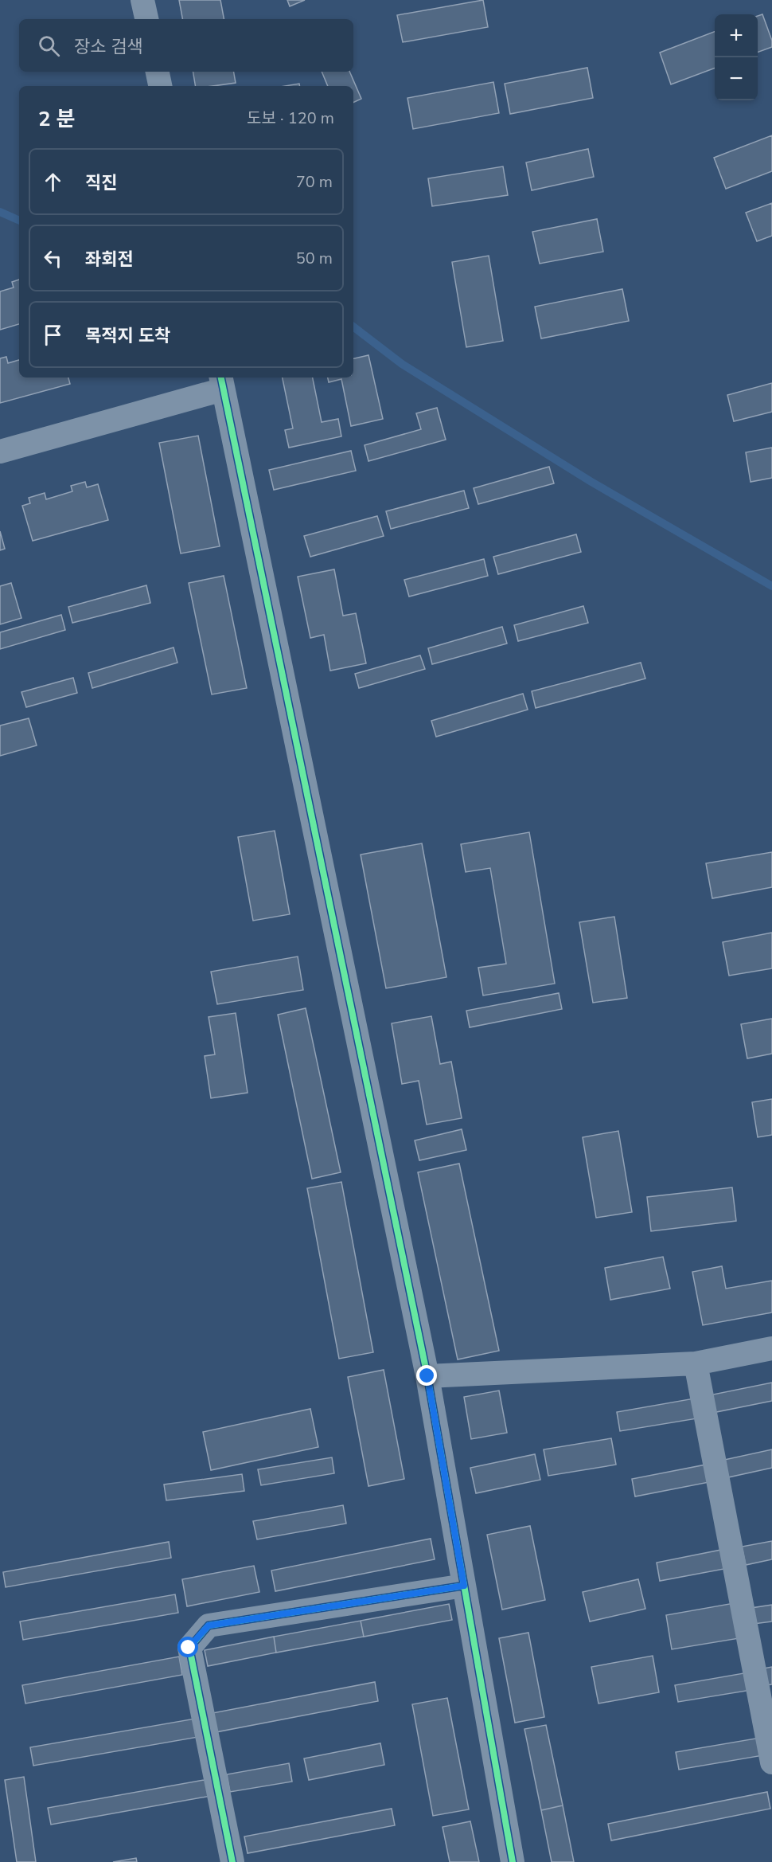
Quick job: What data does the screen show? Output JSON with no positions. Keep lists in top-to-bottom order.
{
  "page": {
    "map_buttons": ["+", "−"],
    "search": "장소 검색",
    "heading": ["2 분", "도보 · 120 m"],
    "list": [
      ["직진", "70 m"],
      ["좌회전", "50 m"],
      "목적지 도착"
    ]
  }
}
